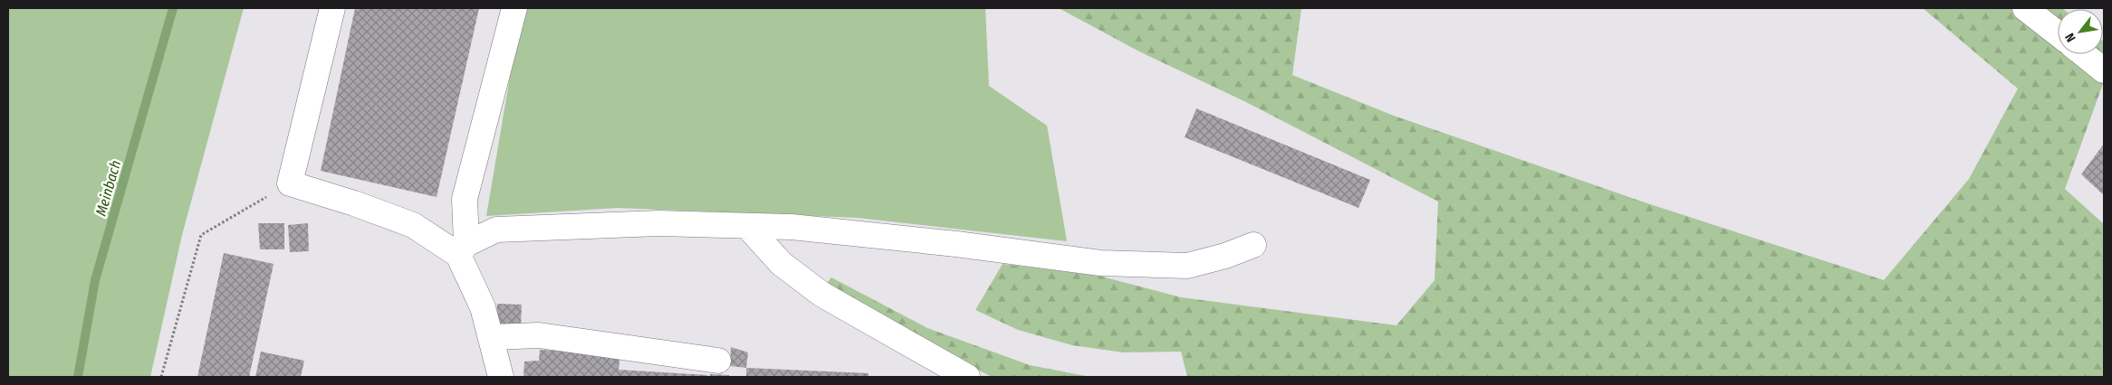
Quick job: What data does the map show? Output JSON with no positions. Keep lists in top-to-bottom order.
{
  "water": ["Meinbach"],
  "north": "bottom left"
}
